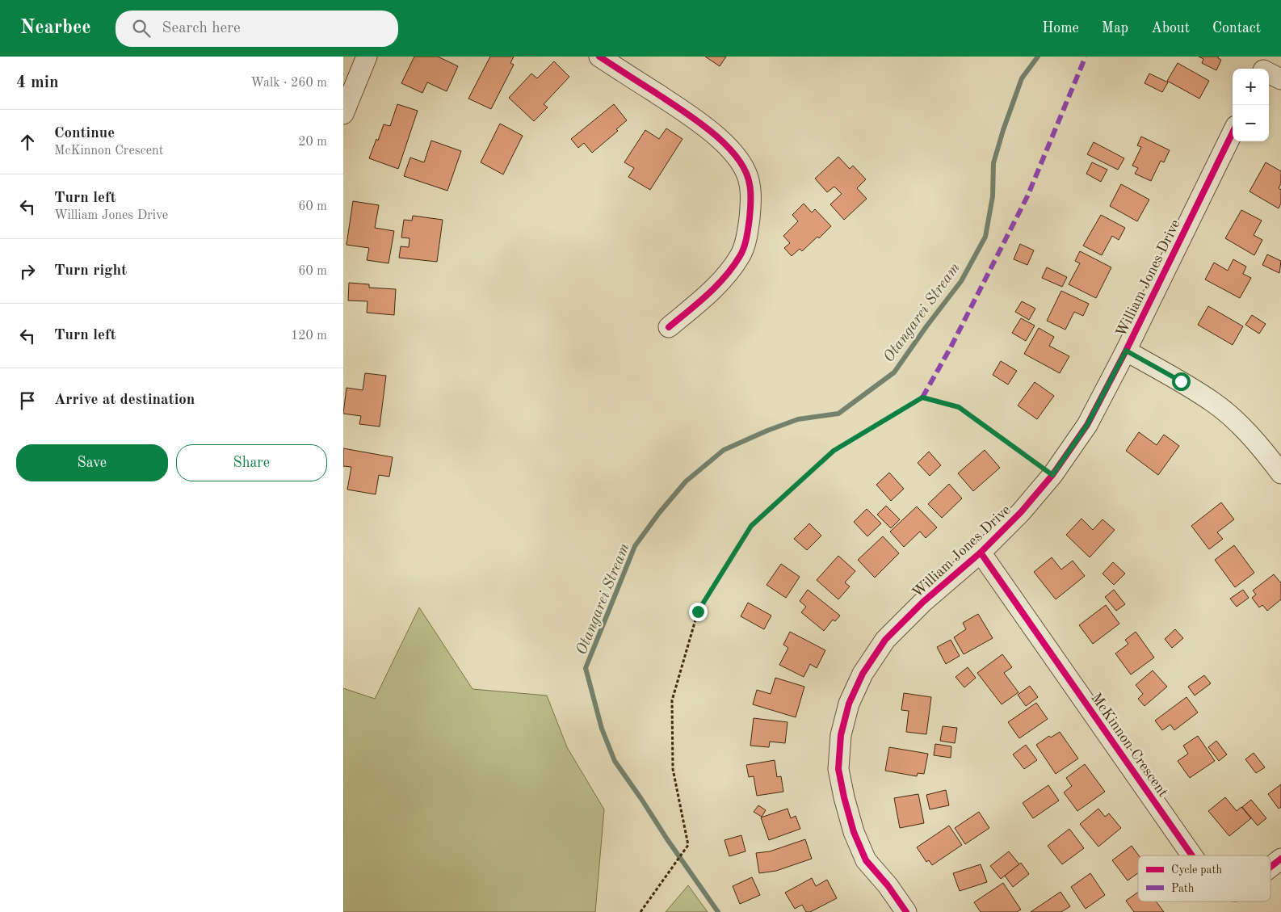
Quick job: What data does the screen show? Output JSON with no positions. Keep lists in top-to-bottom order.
{
  "streets": {
    "street": ["William Jones Drive", "McKinnon Crescent"]
  },
  "crossings": [
    ["William Jones Drive", "McKinnon Crescent"]
  ],
  "water": ["Otangarei Stream"],
  "legend": ["Cycle path", "Path"],
  "page": {
    "header": "Nearbee",
    "search": "Search here",
    "nav": [
      "Home",
      "Map",
      "About",
      "Contact"
    ],
    "heading": ["4 min", "Walk · 260 m"],
    "map_buttons": ["+", "−"],
    "list": [
      ["Continue", "McKinnon Crescent", "20 m"],
      ["Turn left", "William Jones Drive", "60 m"],
      ["Turn right", "60 m"],
      ["Turn left", "120 m"],
      "Arrive at destination"
    ],
    "buttons": ["Save", "Share"]
  }
}
